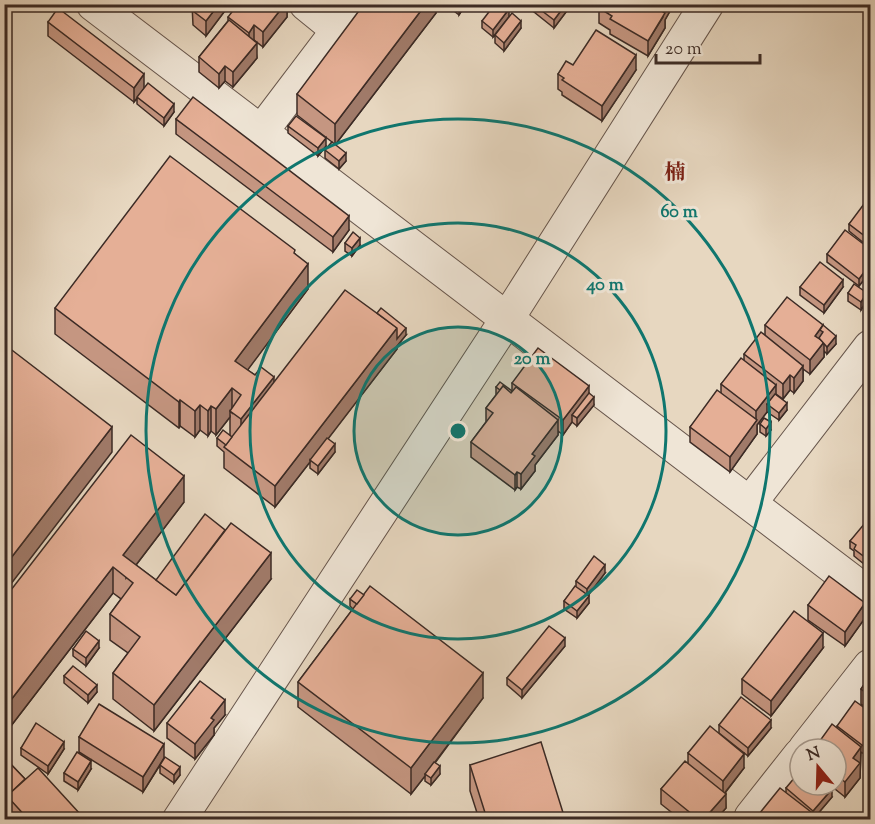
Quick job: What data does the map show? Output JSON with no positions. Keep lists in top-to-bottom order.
{
  "districts": ["楠"],
  "scale_bar": "20 m",
  "north": "top",
  "rings": ["60 m", "40 m", "20 m"]
}
